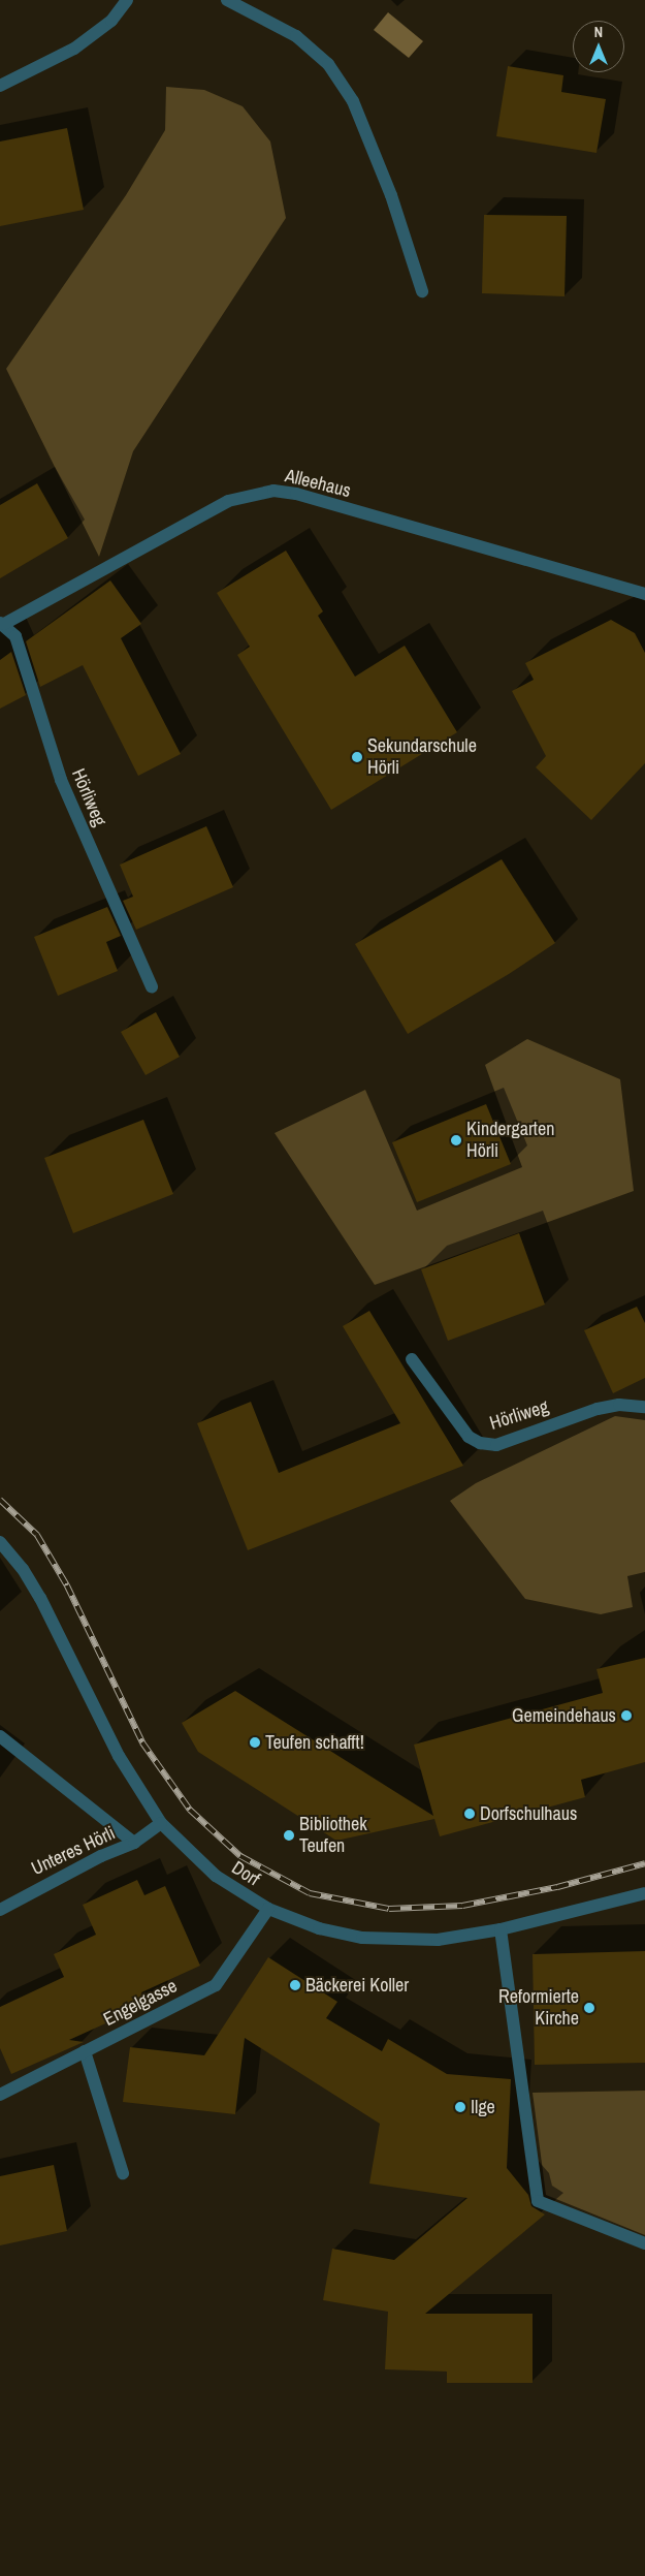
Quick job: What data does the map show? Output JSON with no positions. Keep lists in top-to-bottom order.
{
  "streets": {
    "street": [
      "Alleehaus",
      "Hörliweg",
      "Unteres Hörli",
      "Dorf",
      "Engelgasse"
    ]
  },
  "crossings": [
    ["Alleehaus", "Hörliweg"],
    ["Unteres Hörli", "Dorf"],
    ["Dorf", "Engelgasse"]
  ],
  "places": [
    "Sekundarschule Hörli",
    "Kindergarten Hörli",
    "Gemeindehaus",
    "Teufen schafft!",
    "Dorfschulhaus",
    "Bibliothek Teufen",
    "Bäckerei Koller",
    "Reformierte Kirche",
    "Ilge"
  ],
  "north": "top"
}
